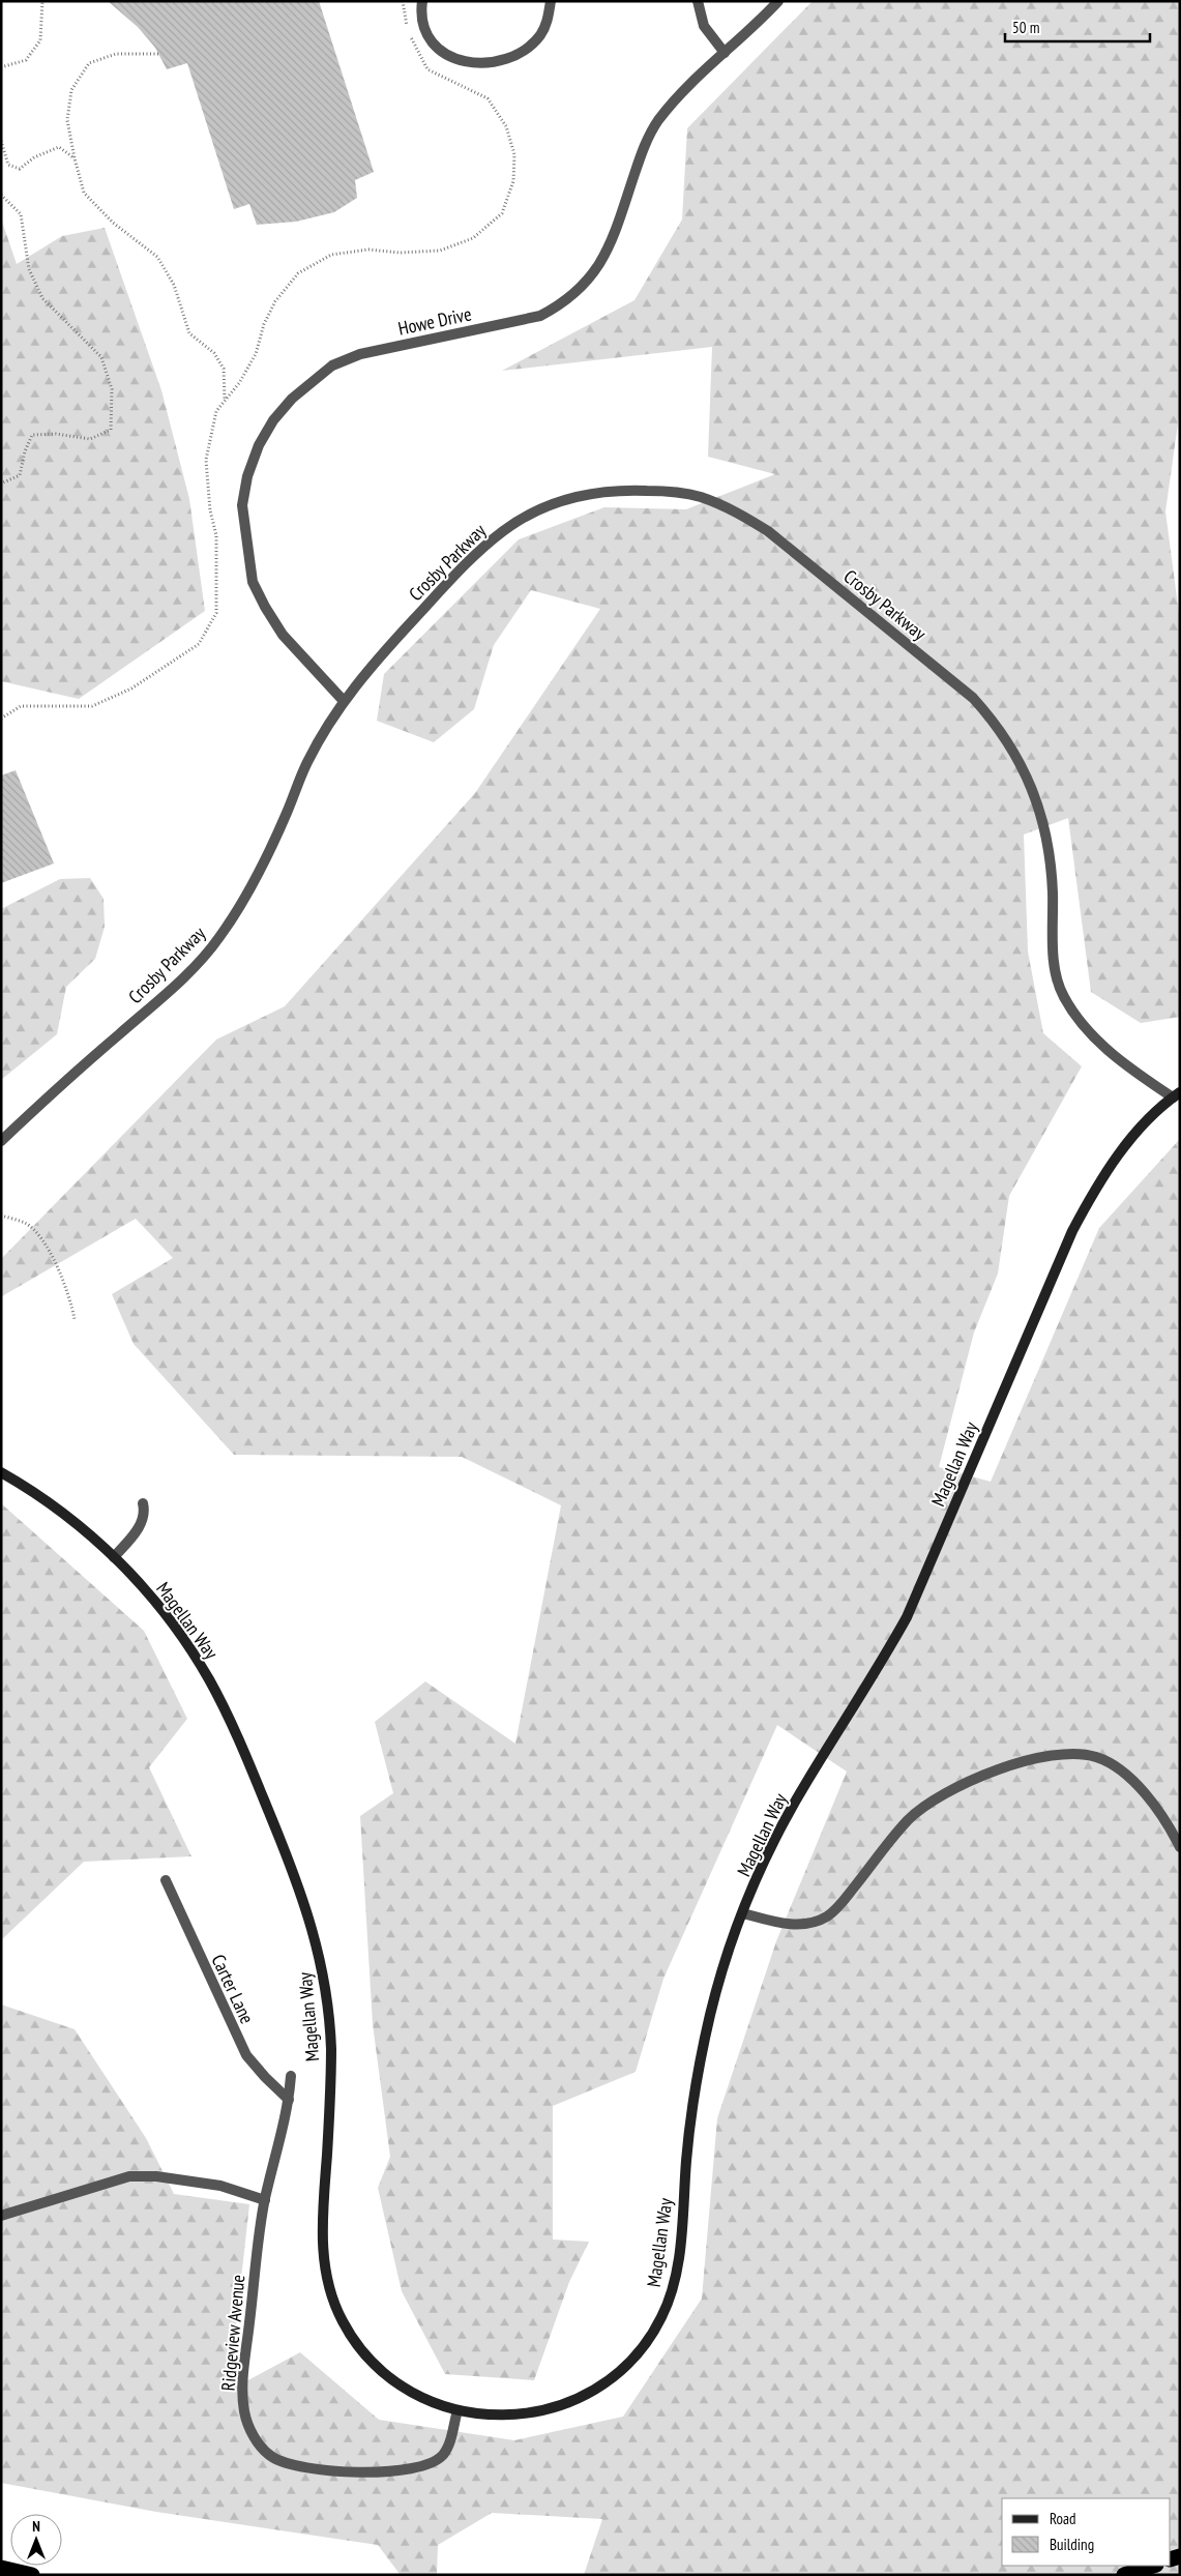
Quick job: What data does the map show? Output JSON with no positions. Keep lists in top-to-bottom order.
{
  "streets": {
    "street": [
      "Howe Drive",
      "Crosby Parkway",
      "Magellan Way",
      "Carter Lane",
      "Ridgeview Avenue"
    ]
  },
  "crossings": [
    ["Howe Drive", "Crosby Parkway"],
    ["Crosby Parkway", "Magellan Way"],
    ["Magellan Way", "Ridgeview Avenue"],
    ["Carter Lane", "Ridgeview Avenue"]
  ],
  "legend": ["Road", "Building"],
  "scale_bar": "50 m",
  "north": "top"
}
